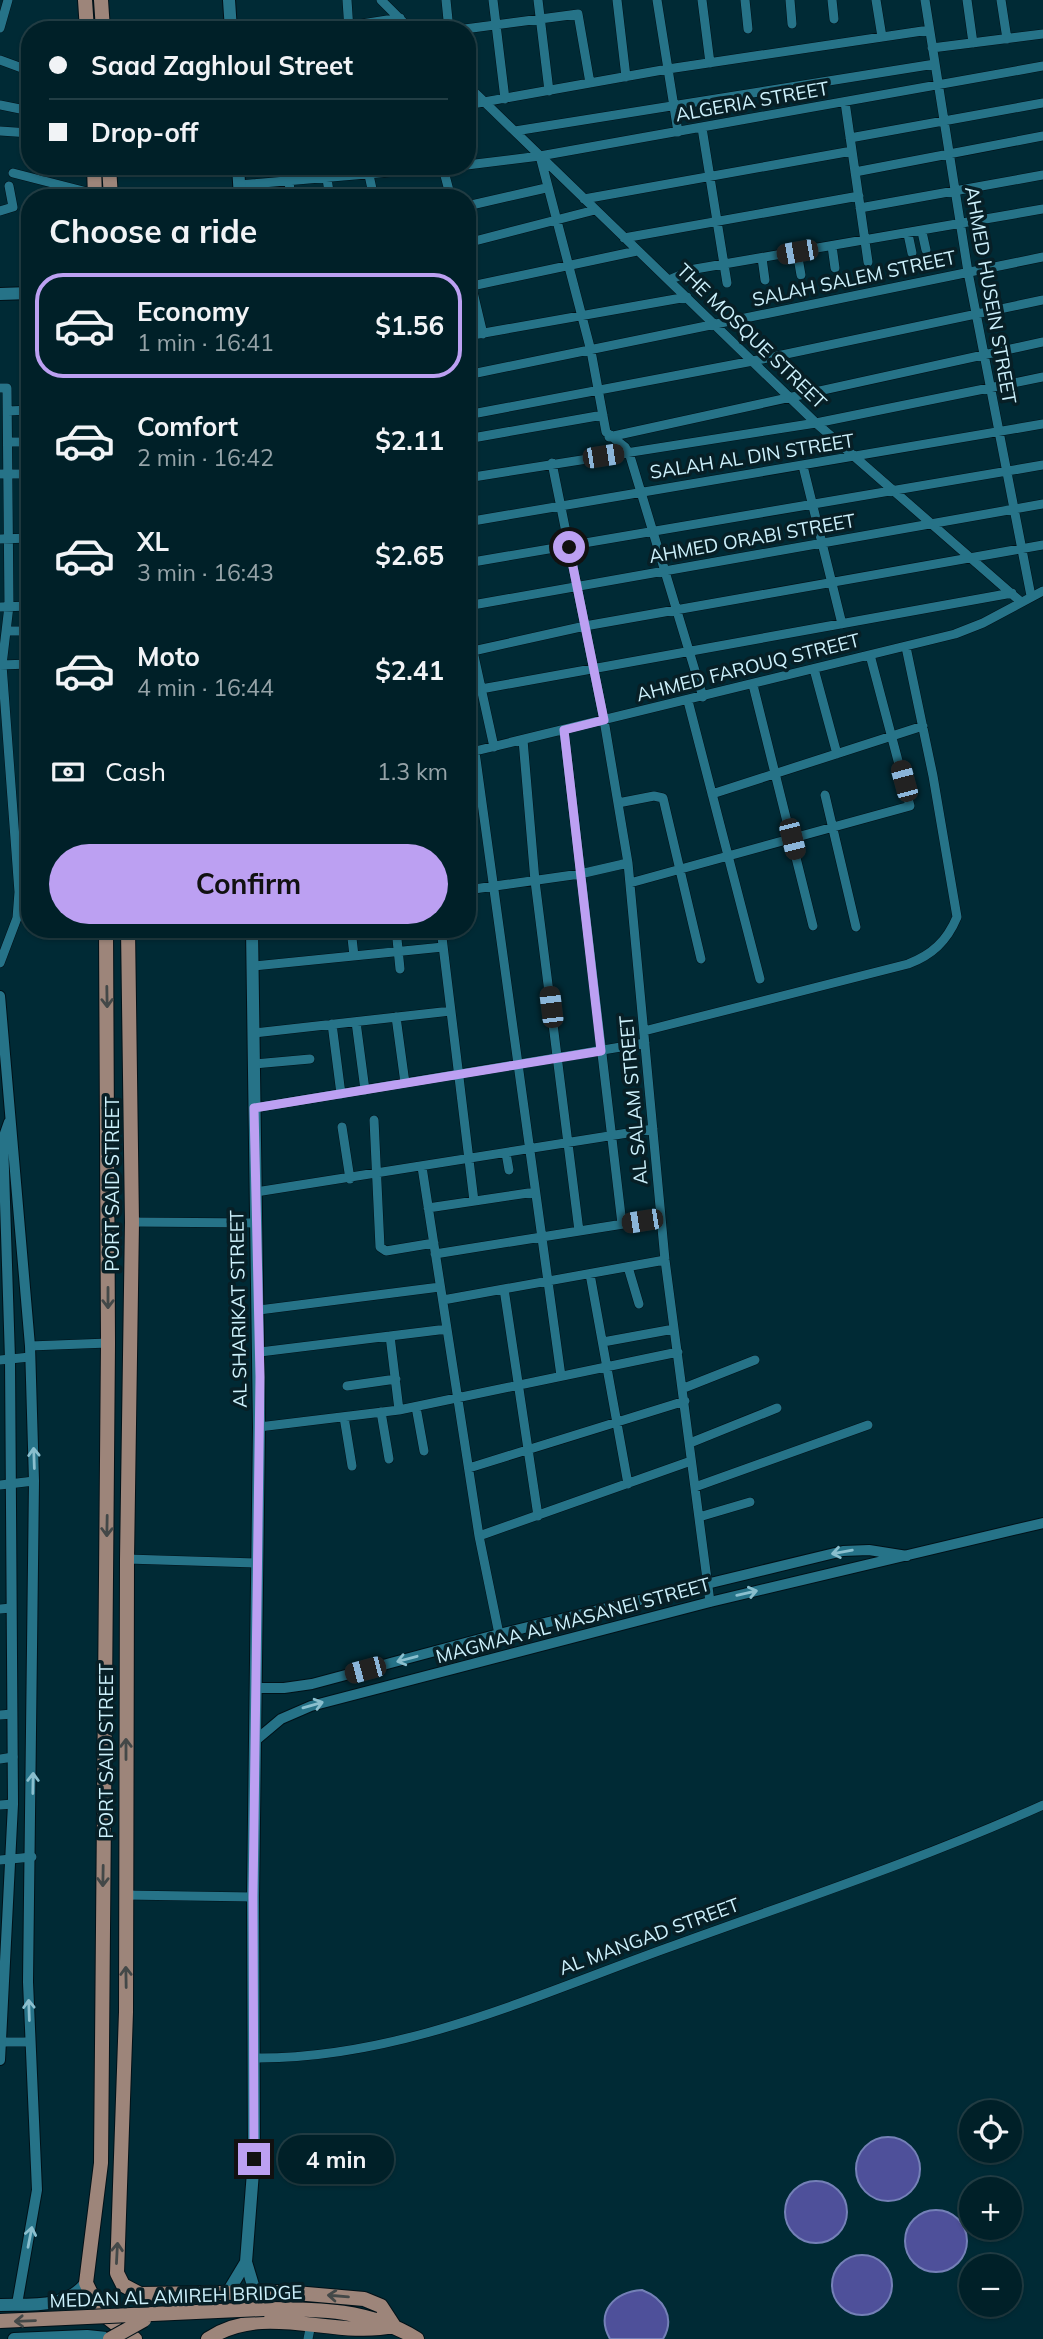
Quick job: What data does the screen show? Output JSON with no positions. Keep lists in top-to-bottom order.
{
  "streets": {
    "main road": ["PORT SAID STREET", "AL SHARIKAT STREET", "MEDAN AL AMIREH BRIDGE"],
    "street": [
      "ALGERIA STREET",
      "SALAH SALEM STREET",
      "AHMED HUSEIN STREET",
      "THE MOSQUE STREET",
      "SALAH AL DIN STREET",
      "AHMED ORABI STREET",
      "AHMED FAROUQ STREET",
      "AL SALAM STREET",
      "MAGMAA AL MASANEI STREET",
      "AL MANGAD STREET"
    ]
  },
  "crossings": [
    ["ALGERIA STREET", "AHMED HUSEIN STREET"],
    ["ALGERIA STREET", "THE MOSQUE STREET"],
    ["SALAH SALEM STREET", "AHMED HUSEIN STREET"],
    ["SALAH SALEM STREET", "THE MOSQUE STREET"],
    ["AHMED HUSEIN STREET", "SALAH AL DIN STREET"],
    ["AHMED HUSEIN STREET", "AHMED ORABI STREET"],
    ["AHMED HUSEIN STREET", "AHMED FAROUQ STREET"],
    ["THE MOSQUE STREET", "SALAH AL DIN STREET"],
    ["THE MOSQUE STREET", "AHMED ORABI STREET"],
    ["THE MOSQUE STREET", "AHMED FAROUQ STREET"],
    ["SALAH AL DIN STREET", "AL SALAM STREET"],
    ["AHMED ORABI STREET", "AL SALAM STREET"],
    ["AHMED FAROUQ STREET", "AL SALAM STREET"],
    ["AL SALAM STREET", "MAGMAA AL MASANEI STREET"],
    ["PORT SAID STREET", "MEDAN AL AMIREH BRIDGE"],
    ["AL SHARIKAT STREET", "MAGMAA AL MASANEI STREET"],
    ["AL SHARIKAT STREET", "AL MANGAD STREET"]
  ],
  "page": {
    "banner": ["Saad Zaghloul Street", "Drop-off"],
    "heading": "Choose a ride",
    "list": [
      {
        "name": "Economy",
        "note": "1 min · 16:41",
        "value": "$1.56"
      },
      {
        "name": "Comfort",
        "note": "2 min · 16:42",
        "value": "$2.11"
      },
      {
        "name": "XL",
        "note": "3 min · 16:43",
        "value": "$2.65"
      },
      {
        "name": "Moto",
        "note": "4 min · 16:44",
        "value": "$2.41"
      }
    ],
    "pay": ["Cash", "1.3 km"],
    "buttons": "Confirm",
    "map_buttons": ["+", "−"],
    "bubble": "4 min"
  }
}
